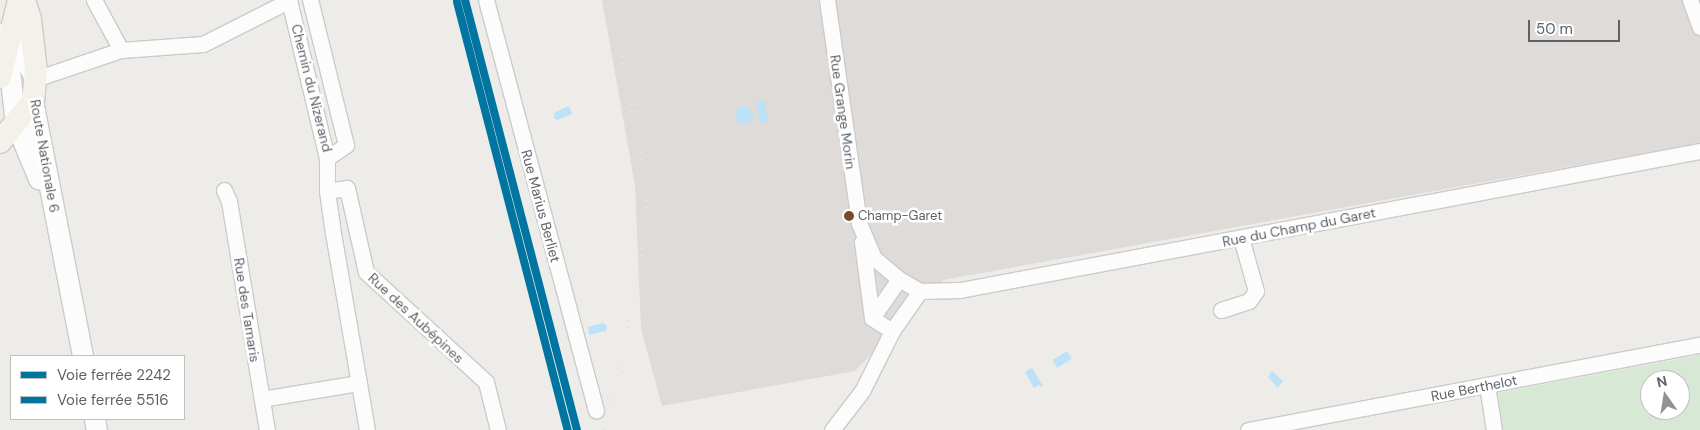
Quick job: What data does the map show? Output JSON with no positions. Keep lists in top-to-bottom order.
{
  "streets": {
    "main road": ["Route Nationale 6"],
    "street": [
      "Chemin du Nizerand",
      "Rue Grange Morin",
      "Rue Marius Berliet",
      "Rue du Champ du Garet",
      "Rue des Tamaris",
      "Rue des Aubépines",
      "Rue Berthelot"
    ]
  },
  "crossings": [
    ["Rue Grange Morin", "Rue du Champ du Garet"]
  ],
  "places": ["Champ-Garet"],
  "lines": ["rail line 2242", "rail line 5516"],
  "legend": ["Voie ferrée 2242", "Voie ferrée 5516"],
  "scale_bar": "50 m",
  "north": "top"
}
